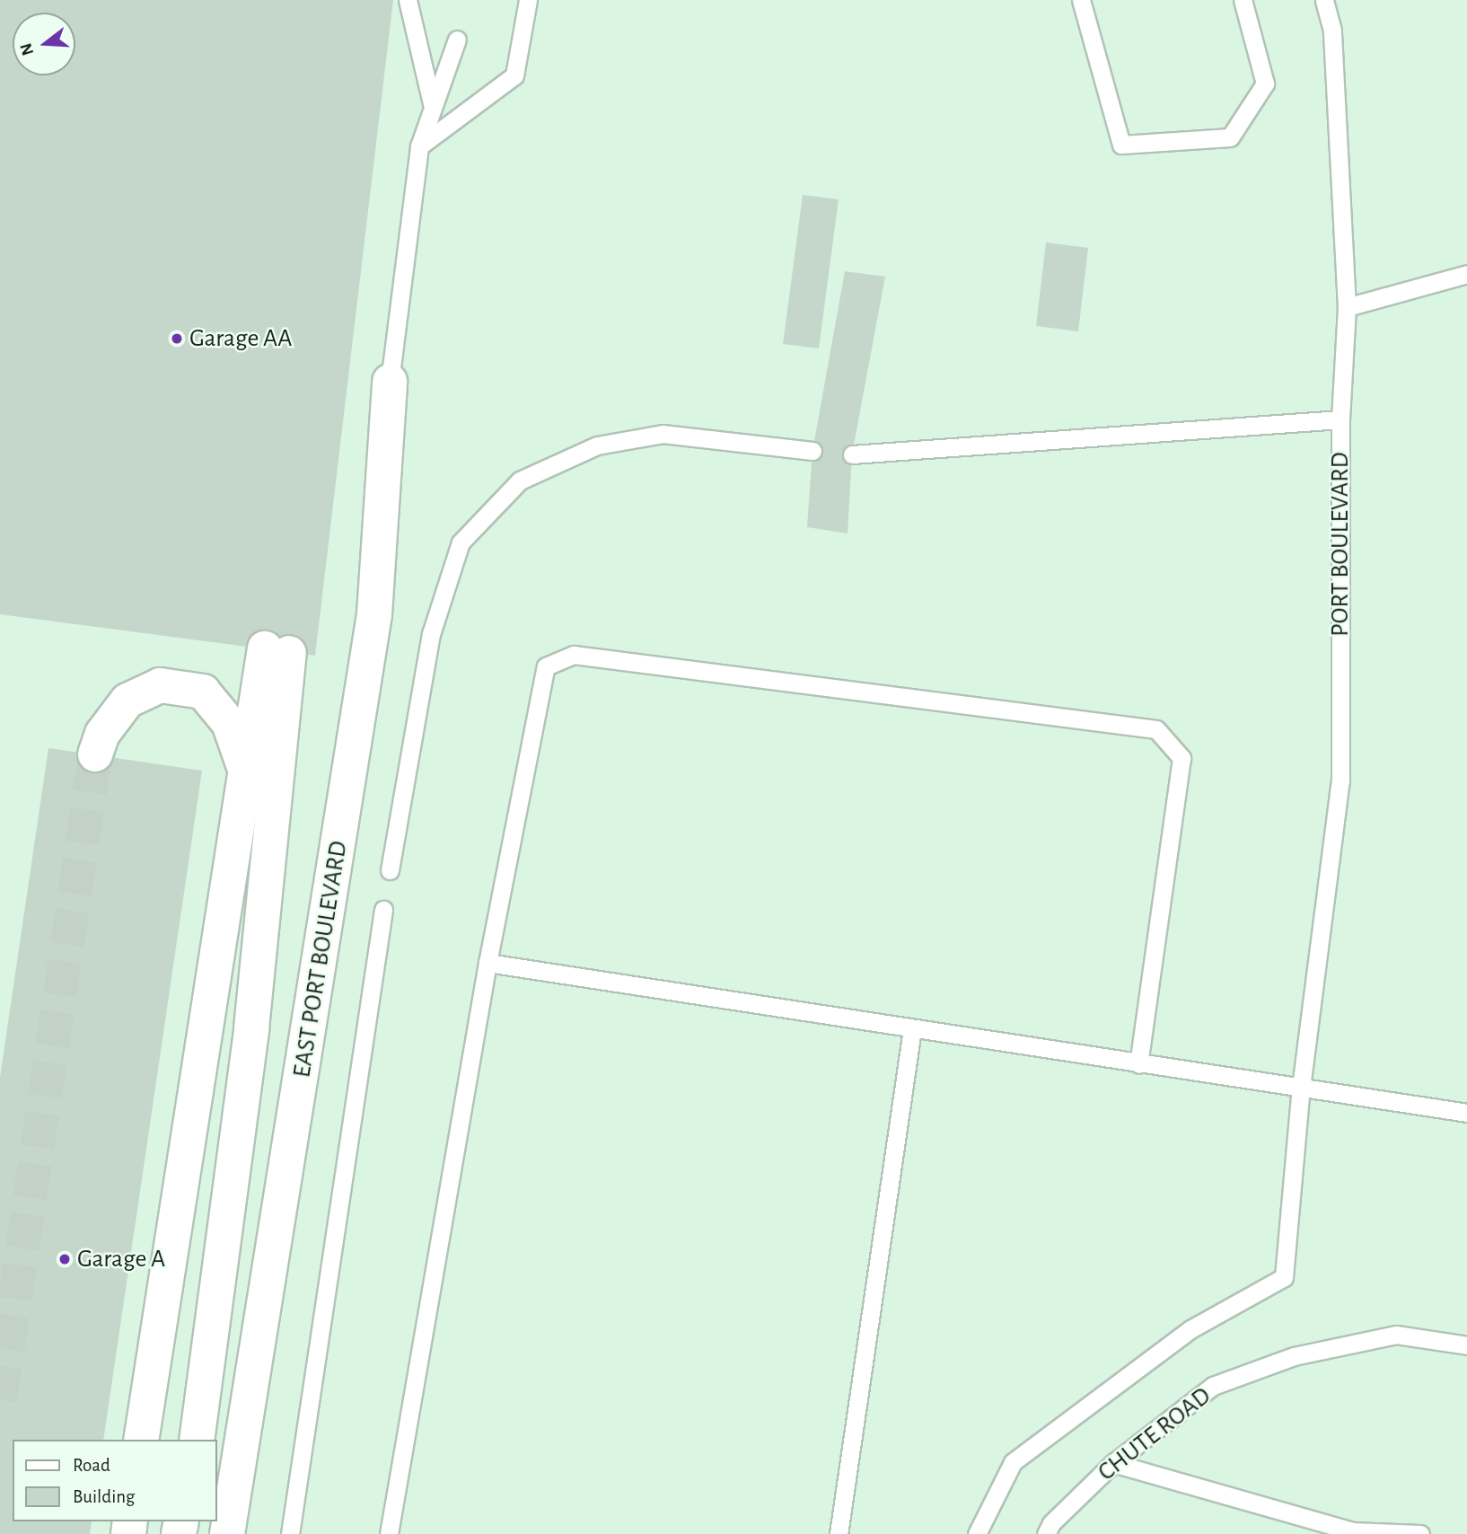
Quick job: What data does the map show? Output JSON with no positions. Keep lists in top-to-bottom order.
{
  "streets": {
    "street": ["EAST PORT BOULEVARD"],
    "lane": ["PORT BOULEVARD", "CHUTE ROAD"]
  },
  "places": ["Garage AA", "Garage A"],
  "legend": ["Road", "Building"],
  "north": "left"
}
